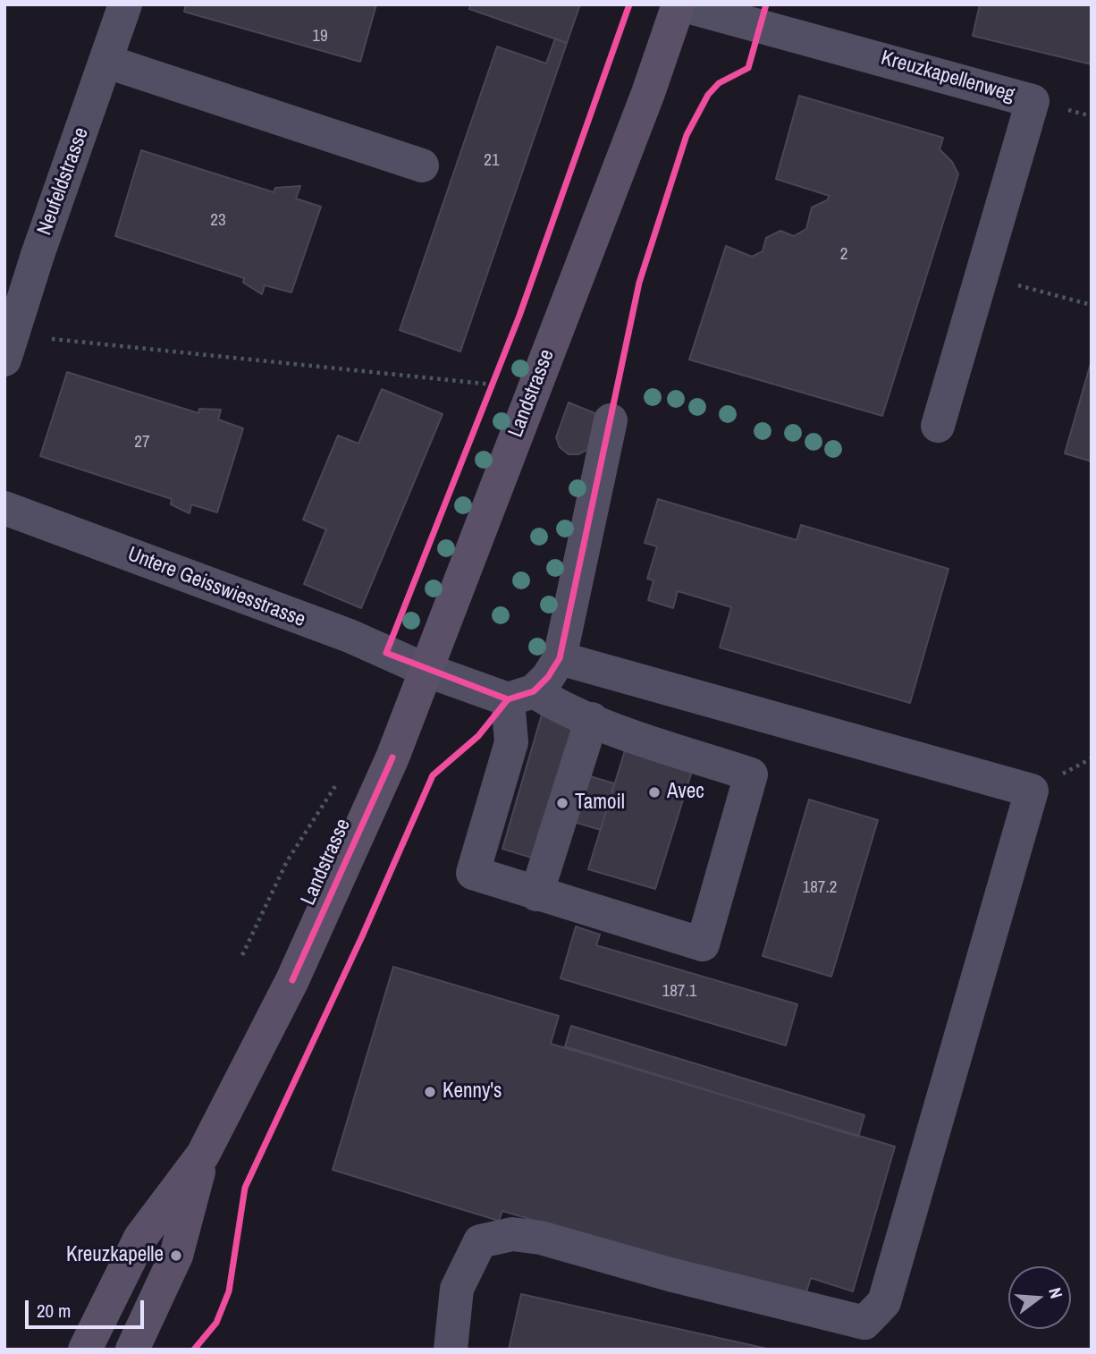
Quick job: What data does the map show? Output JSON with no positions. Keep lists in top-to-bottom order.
{
  "streets": {
    "main road": ["Landstrasse"],
    "street": ["Kreuzkapellenweg", "Neufeldstrasse", "Untere Geisswiesstrasse"]
  },
  "crossings": [
    ["Kreuzkapellenweg", "Landstrasse"],
    ["Landstrasse", "Untere Geisswiesstrasse"]
  ],
  "places": [
    "Avec",
    "Tamoil",
    "Kenny's",
    "Kreuzkapelle"
  ],
  "house_numbers": [
    "19",
    "21",
    "23",
    "2",
    "27",
    "187.2",
    "187.1"
  ],
  "scale_bar": "20 m",
  "north": "right"
}
